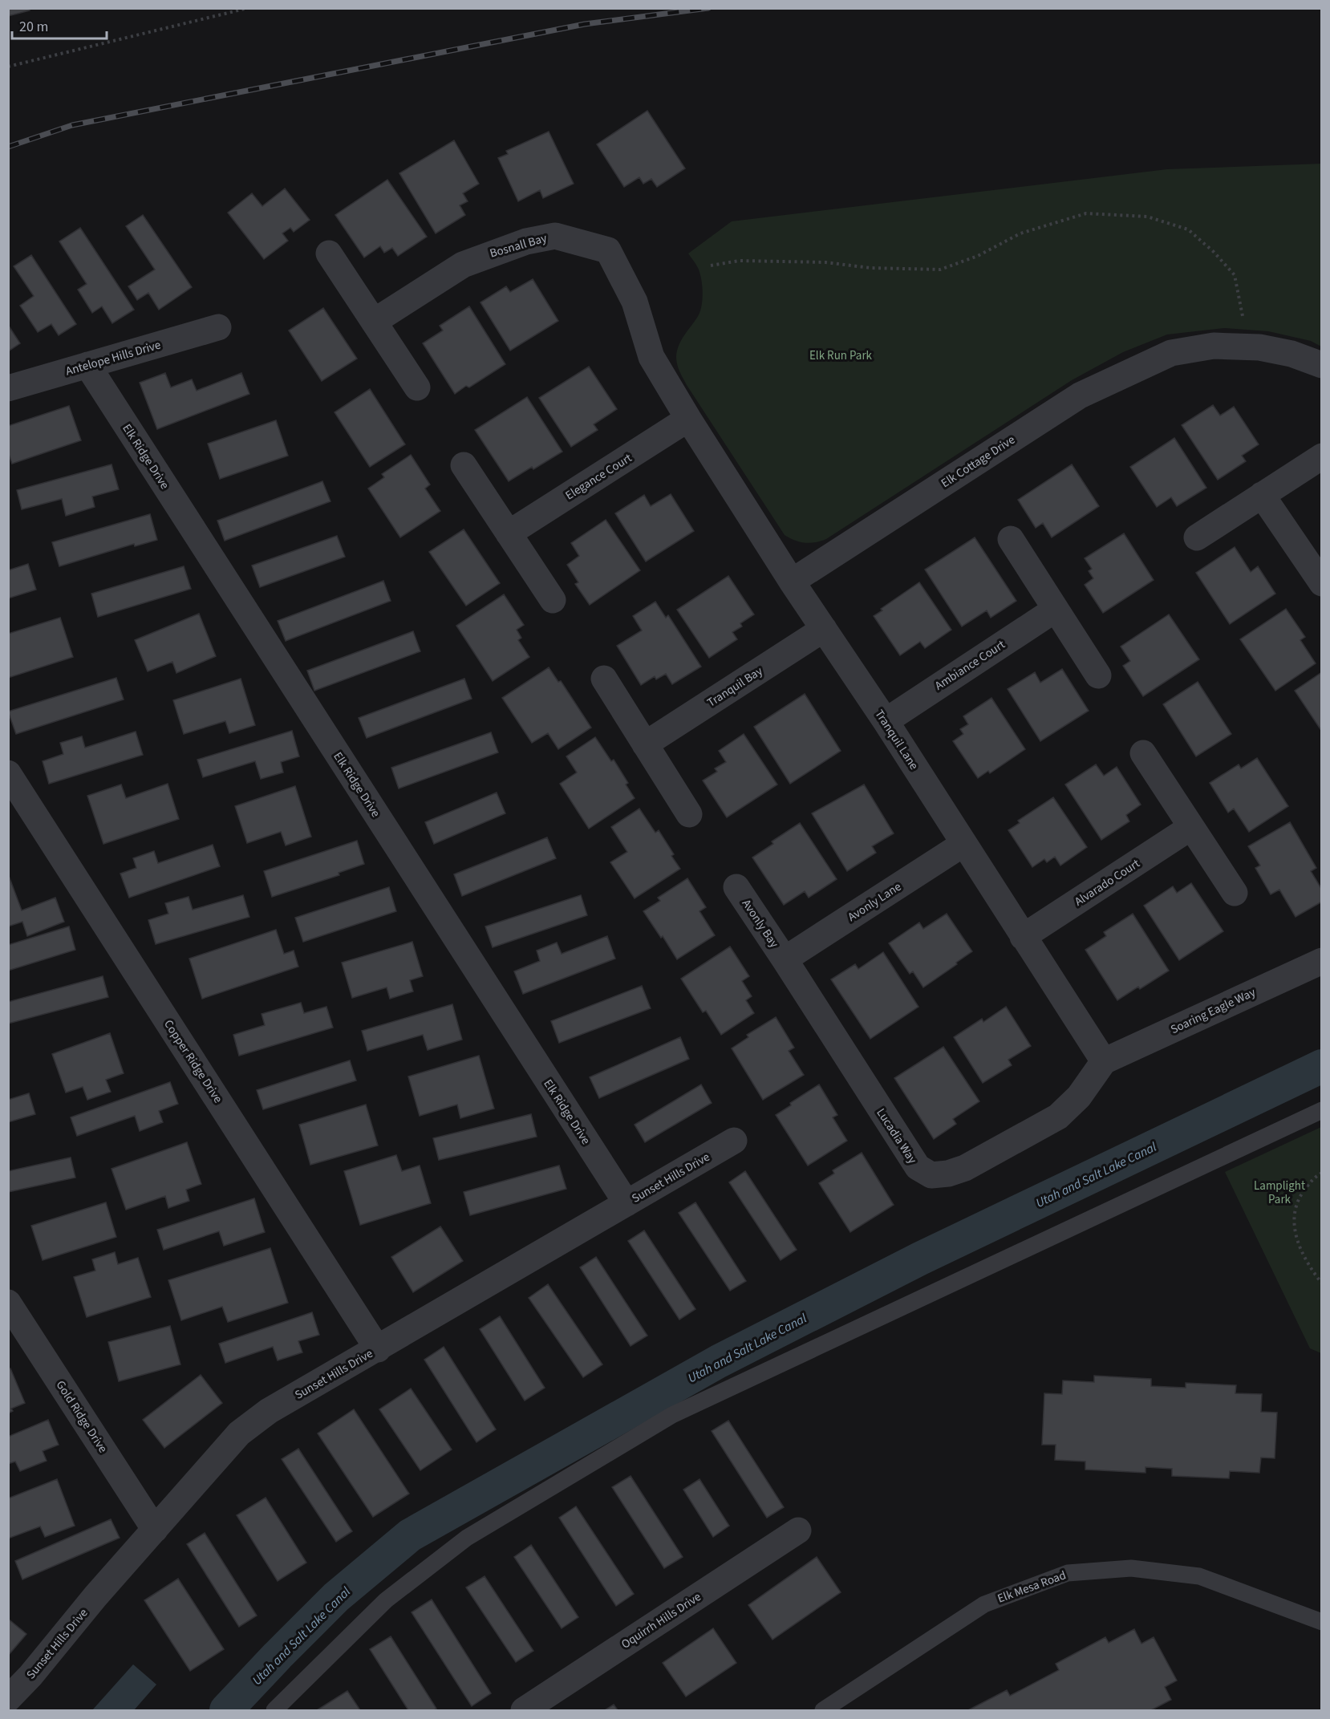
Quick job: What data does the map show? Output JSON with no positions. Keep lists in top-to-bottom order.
{
  "streets": {
    "street": [
      "Bosnall Bay",
      "Antelope Hills Drive",
      "Elk Ridge Drive",
      "Elk Cottage Drive",
      "Elegance Court",
      "Ambiance Court",
      "Tranquil Bay",
      "Tranquil Lane",
      "Alvarado Court",
      "Avonly Lane",
      "Avonly Bay",
      "Soaring Eagle Way",
      "Copper Ridge Drive",
      "Lucadia Way",
      "Sunset Hills Drive",
      "Gold Ridge Drive",
      "Oquirrh Hills Drive"
    ],
    "lane": ["Elk Mesa Road"]
  },
  "crossings": [
    ["Bosnall Bay", "Elegance Court"],
    ["Bosnall Bay", "Tranquil Lane"],
    ["Antelope Hills Drive", "Elk Ridge Drive"],
    ["Elk Ridge Drive", "Sunset Hills Drive"],
    ["Elk Cottage Drive", "Tranquil Lane"],
    ["Elegance Court", "Tranquil Lane"],
    ["Ambiance Court", "Tranquil Lane"],
    ["Tranquil Bay", "Tranquil Lane"],
    ["Tranquil Lane", "Alvarado Court"],
    ["Tranquil Lane", "Avonly Lane"],
    ["Tranquil Lane", "Soaring Eagle Way"],
    ["Tranquil Lane", "Lucadia Way"],
    ["Avonly Lane", "Avonly Bay"],
    ["Avonly Lane", "Lucadia Way"],
    ["Avonly Bay", "Lucadia Way"],
    ["Soaring Eagle Way", "Lucadia Way"],
    ["Copper Ridge Drive", "Sunset Hills Drive"],
    ["Sunset Hills Drive", "Gold Ridge Drive"]
  ],
  "water": ["Utah and Salt Lake Canal"],
  "parks": ["Elk Run Park", "Lamplight Park"],
  "scale_bar": "20 m"
}
